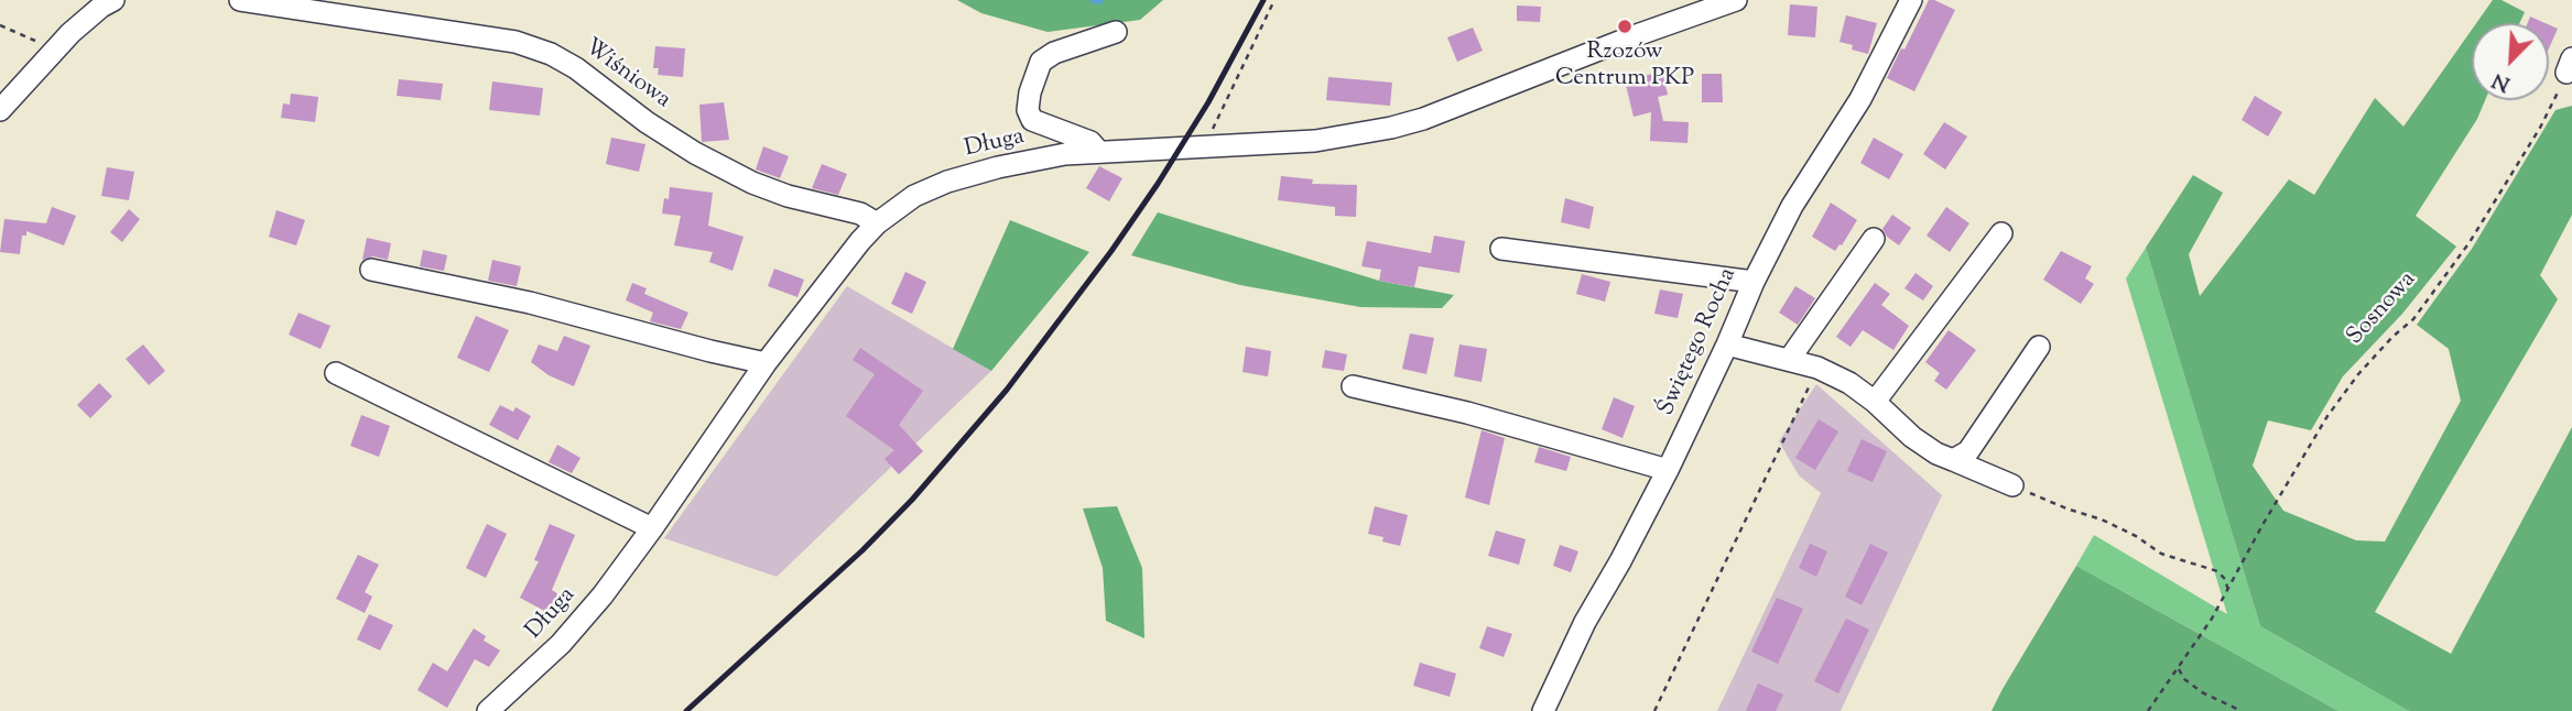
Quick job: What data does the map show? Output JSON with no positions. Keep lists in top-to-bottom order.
{
  "streets": {
    "street": ["Wiśniowa", "Długa", "Świętego Rocha"],
    "path": ["Sosnowa"]
  },
  "crossings": [
    ["Wiśniowa", "Długa"]
  ],
  "places": ["Rzozów Centrum PKP"],
  "north": "bottom left"
}
